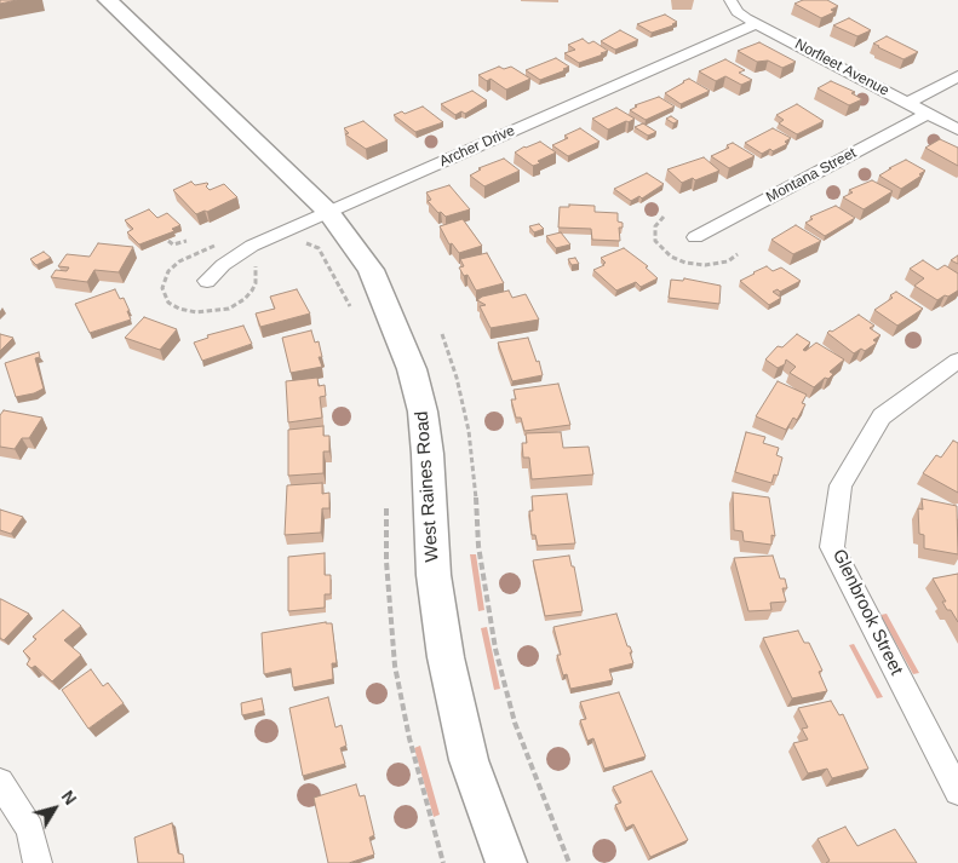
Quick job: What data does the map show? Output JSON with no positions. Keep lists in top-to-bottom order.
{
  "streets": {
    "main road": ["West Raines Road"],
    "street": [
      "Norfleet Avenue",
      "Archer Drive",
      "Montana Street",
      "Glenbrook Street"
    ]
  },
  "crossings": [
    ["Norfleet Avenue", "Archer Drive"],
    ["Norfleet Avenue", "Montana Street"],
    ["Archer Drive", "West Raines Road"]
  ],
  "north": "top right"
}
